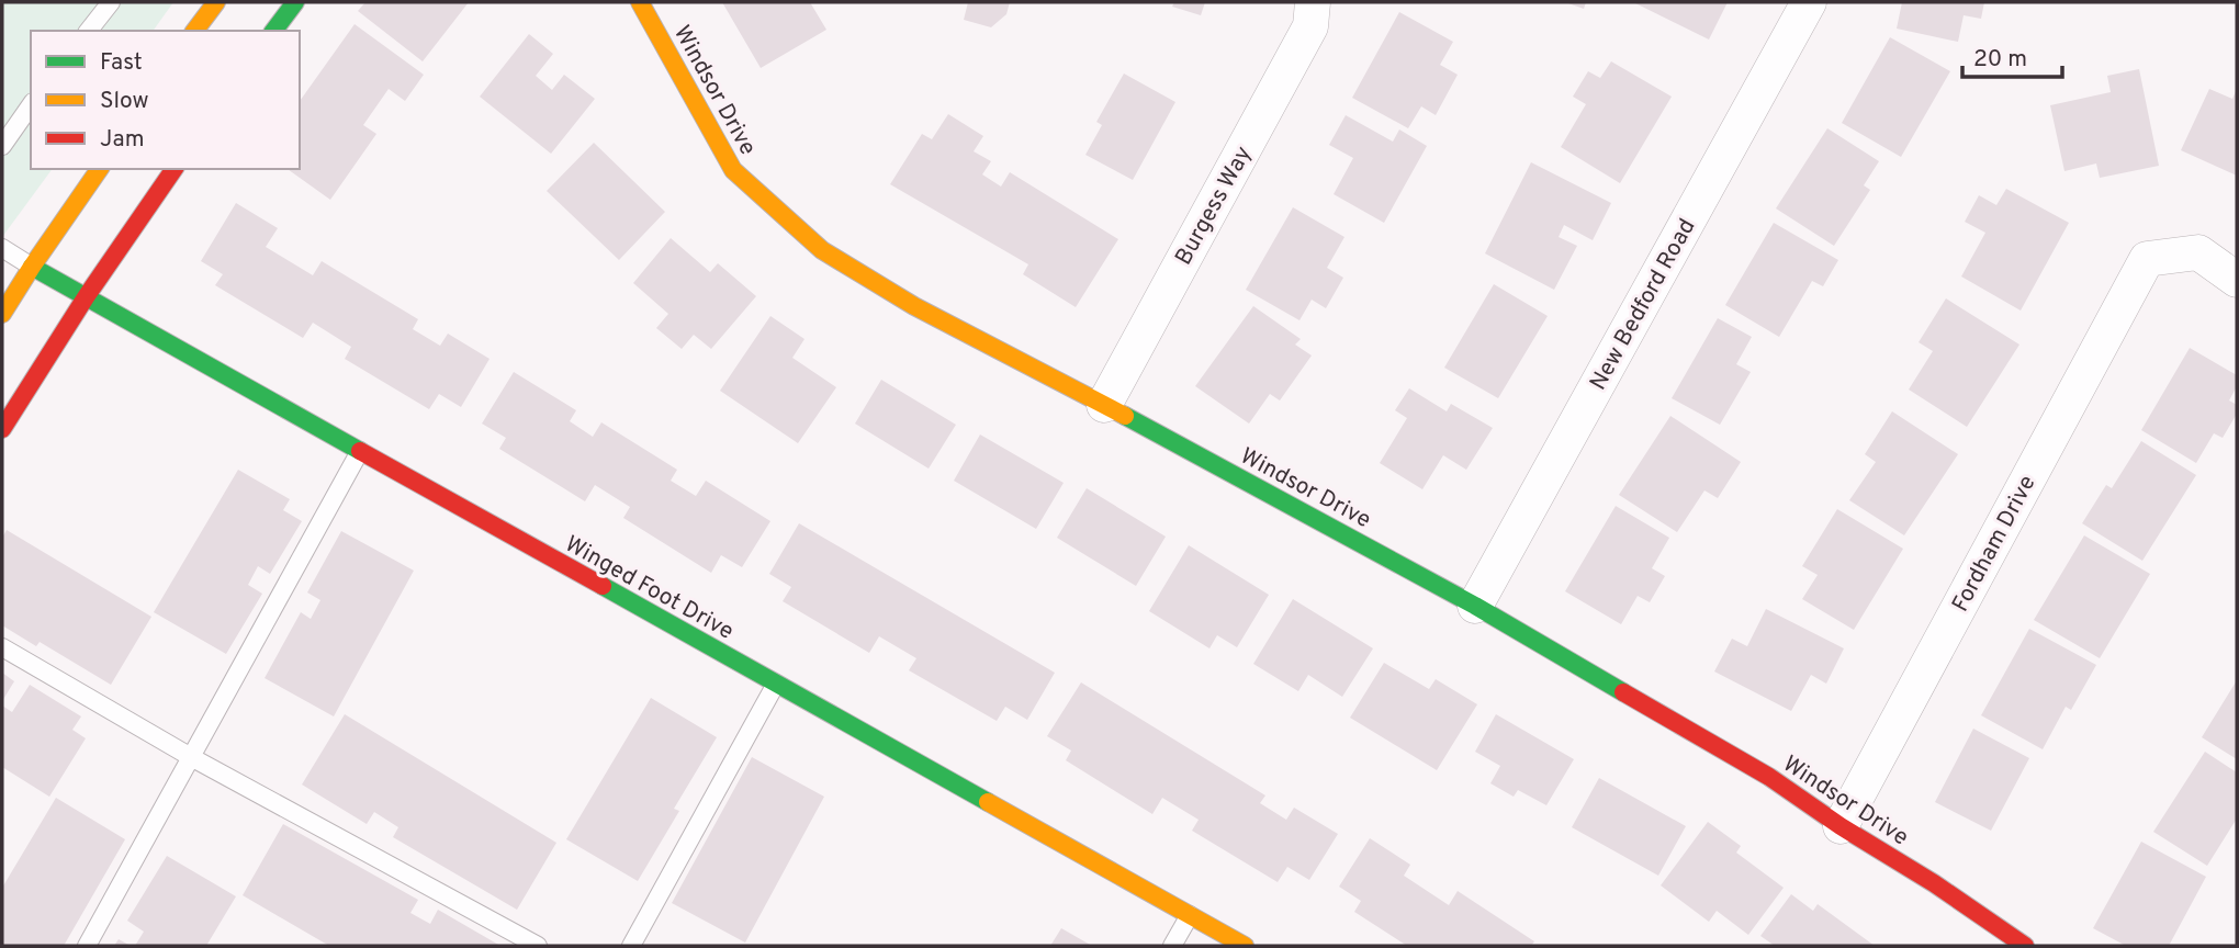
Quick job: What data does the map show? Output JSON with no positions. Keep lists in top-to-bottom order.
{
  "streets": {
    "street": [
      "Windsor Drive",
      "Burgess Way",
      "New Bedford Road",
      "Fordham Drive",
      "Winged Foot Drive"
    ]
  },
  "crossings": [
    ["Windsor Drive", "Burgess Way"],
    ["Windsor Drive", "New Bedford Road"],
    ["Windsor Drive", "Fordham Drive"]
  ],
  "legend": ["Fast", "Slow", "Jam"],
  "scale_bar": "20 m"
}
